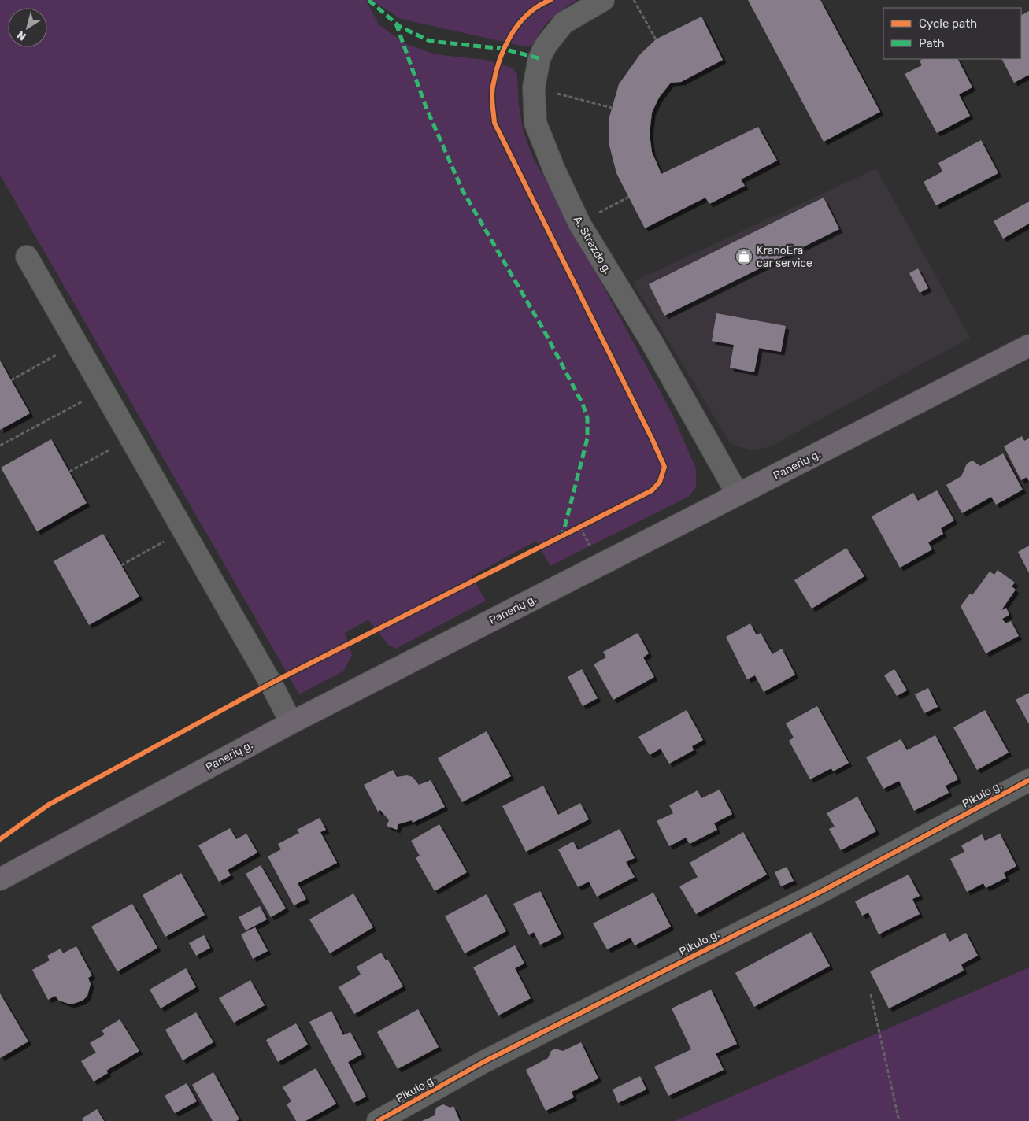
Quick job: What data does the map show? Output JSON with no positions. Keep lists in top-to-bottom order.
{
  "streets": {
    "main road": ["Panerių g."],
    "street": ["A. Strazdo g.", "Pikulo g."]
  },
  "crossings": [
    ["A. Strazdo g.", "Panerių g."]
  ],
  "places": {
    "shop": ["KranoEra car service"]
  },
  "legend": ["Cycle path", "Path"],
  "north": "bottom left"
}
